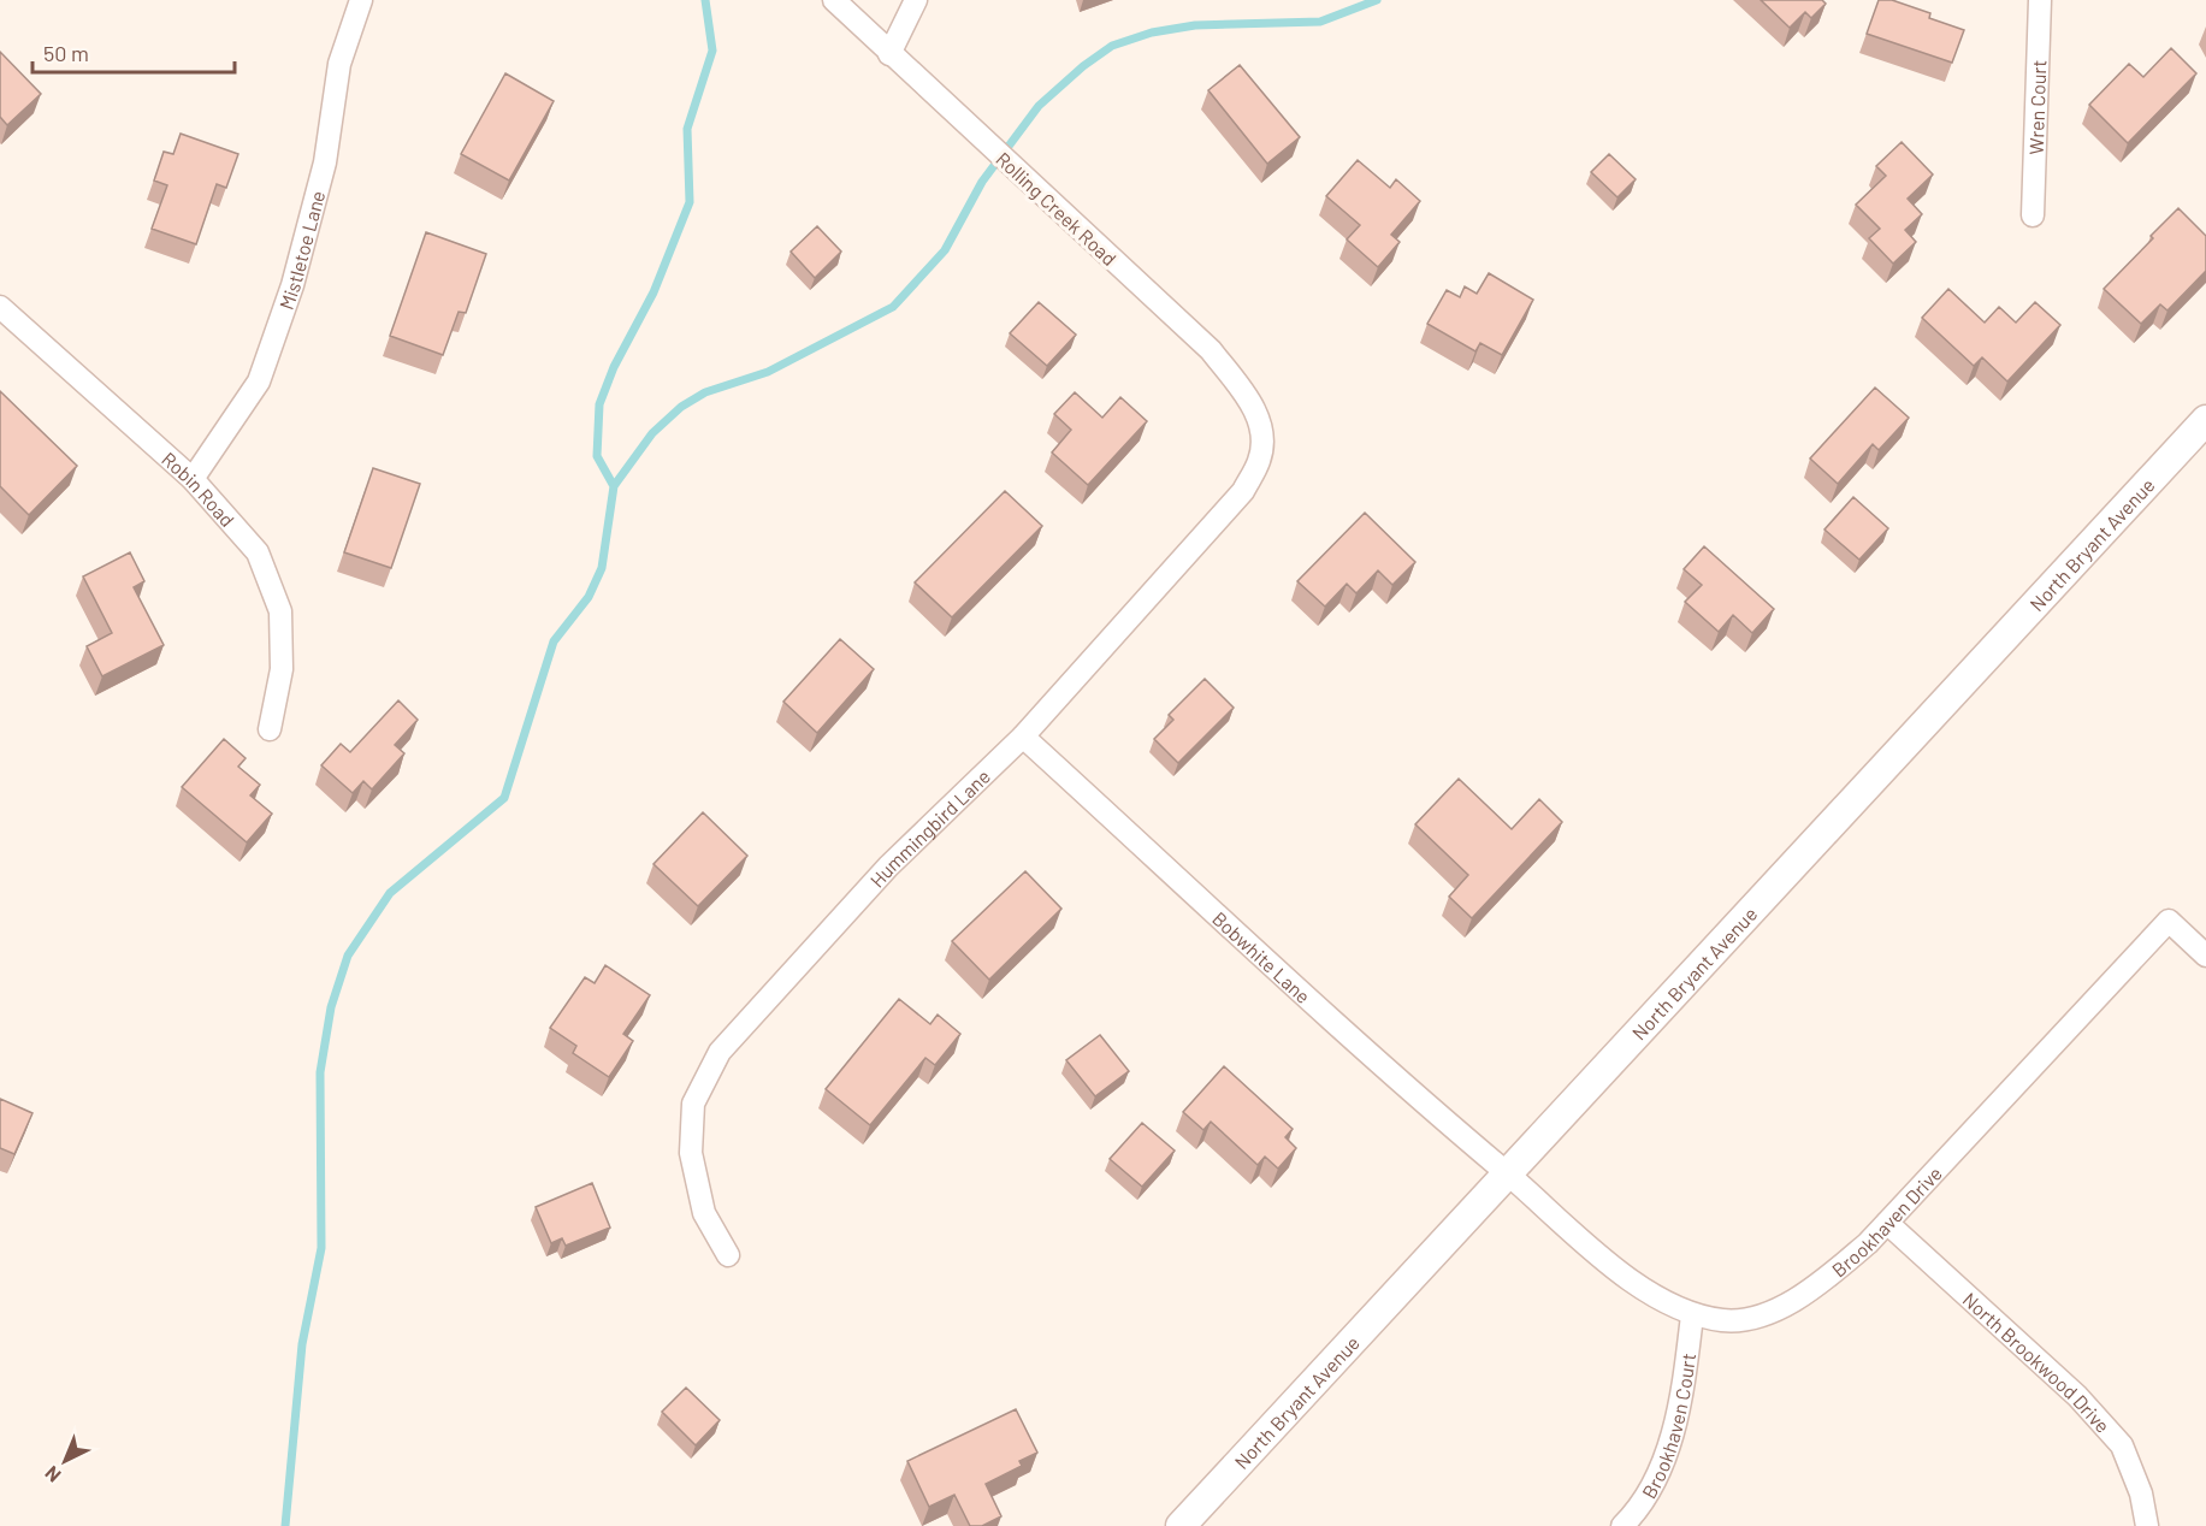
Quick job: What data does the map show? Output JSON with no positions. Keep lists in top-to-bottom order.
{
  "streets": {
    "street": [
      "Wren Court",
      "Rolling Creek Road",
      "Mistletoe Lane",
      "Robin Road",
      "North Bryant Avenue",
      "Hummingbird Lane",
      "Bobwhite Lane",
      "Brookhaven Drive",
      "North Brookwood Drive",
      "Brookhaven Court"
    ]
  },
  "crossings": [
    ["Rolling Creek Road", "Hummingbird Lane"],
    ["Mistletoe Lane", "Robin Road"],
    ["North Bryant Avenue", "Bobwhite Lane"],
    ["North Bryant Avenue", "Brookhaven Drive"],
    ["Hummingbird Lane", "Bobwhite Lane"],
    ["Bobwhite Lane", "Brookhaven Drive"],
    ["Brookhaven Drive", "North Brookwood Drive"],
    ["Brookhaven Drive", "Brookhaven Court"]
  ],
  "scale_bar": "50 m",
  "north": "bottom left"
}
